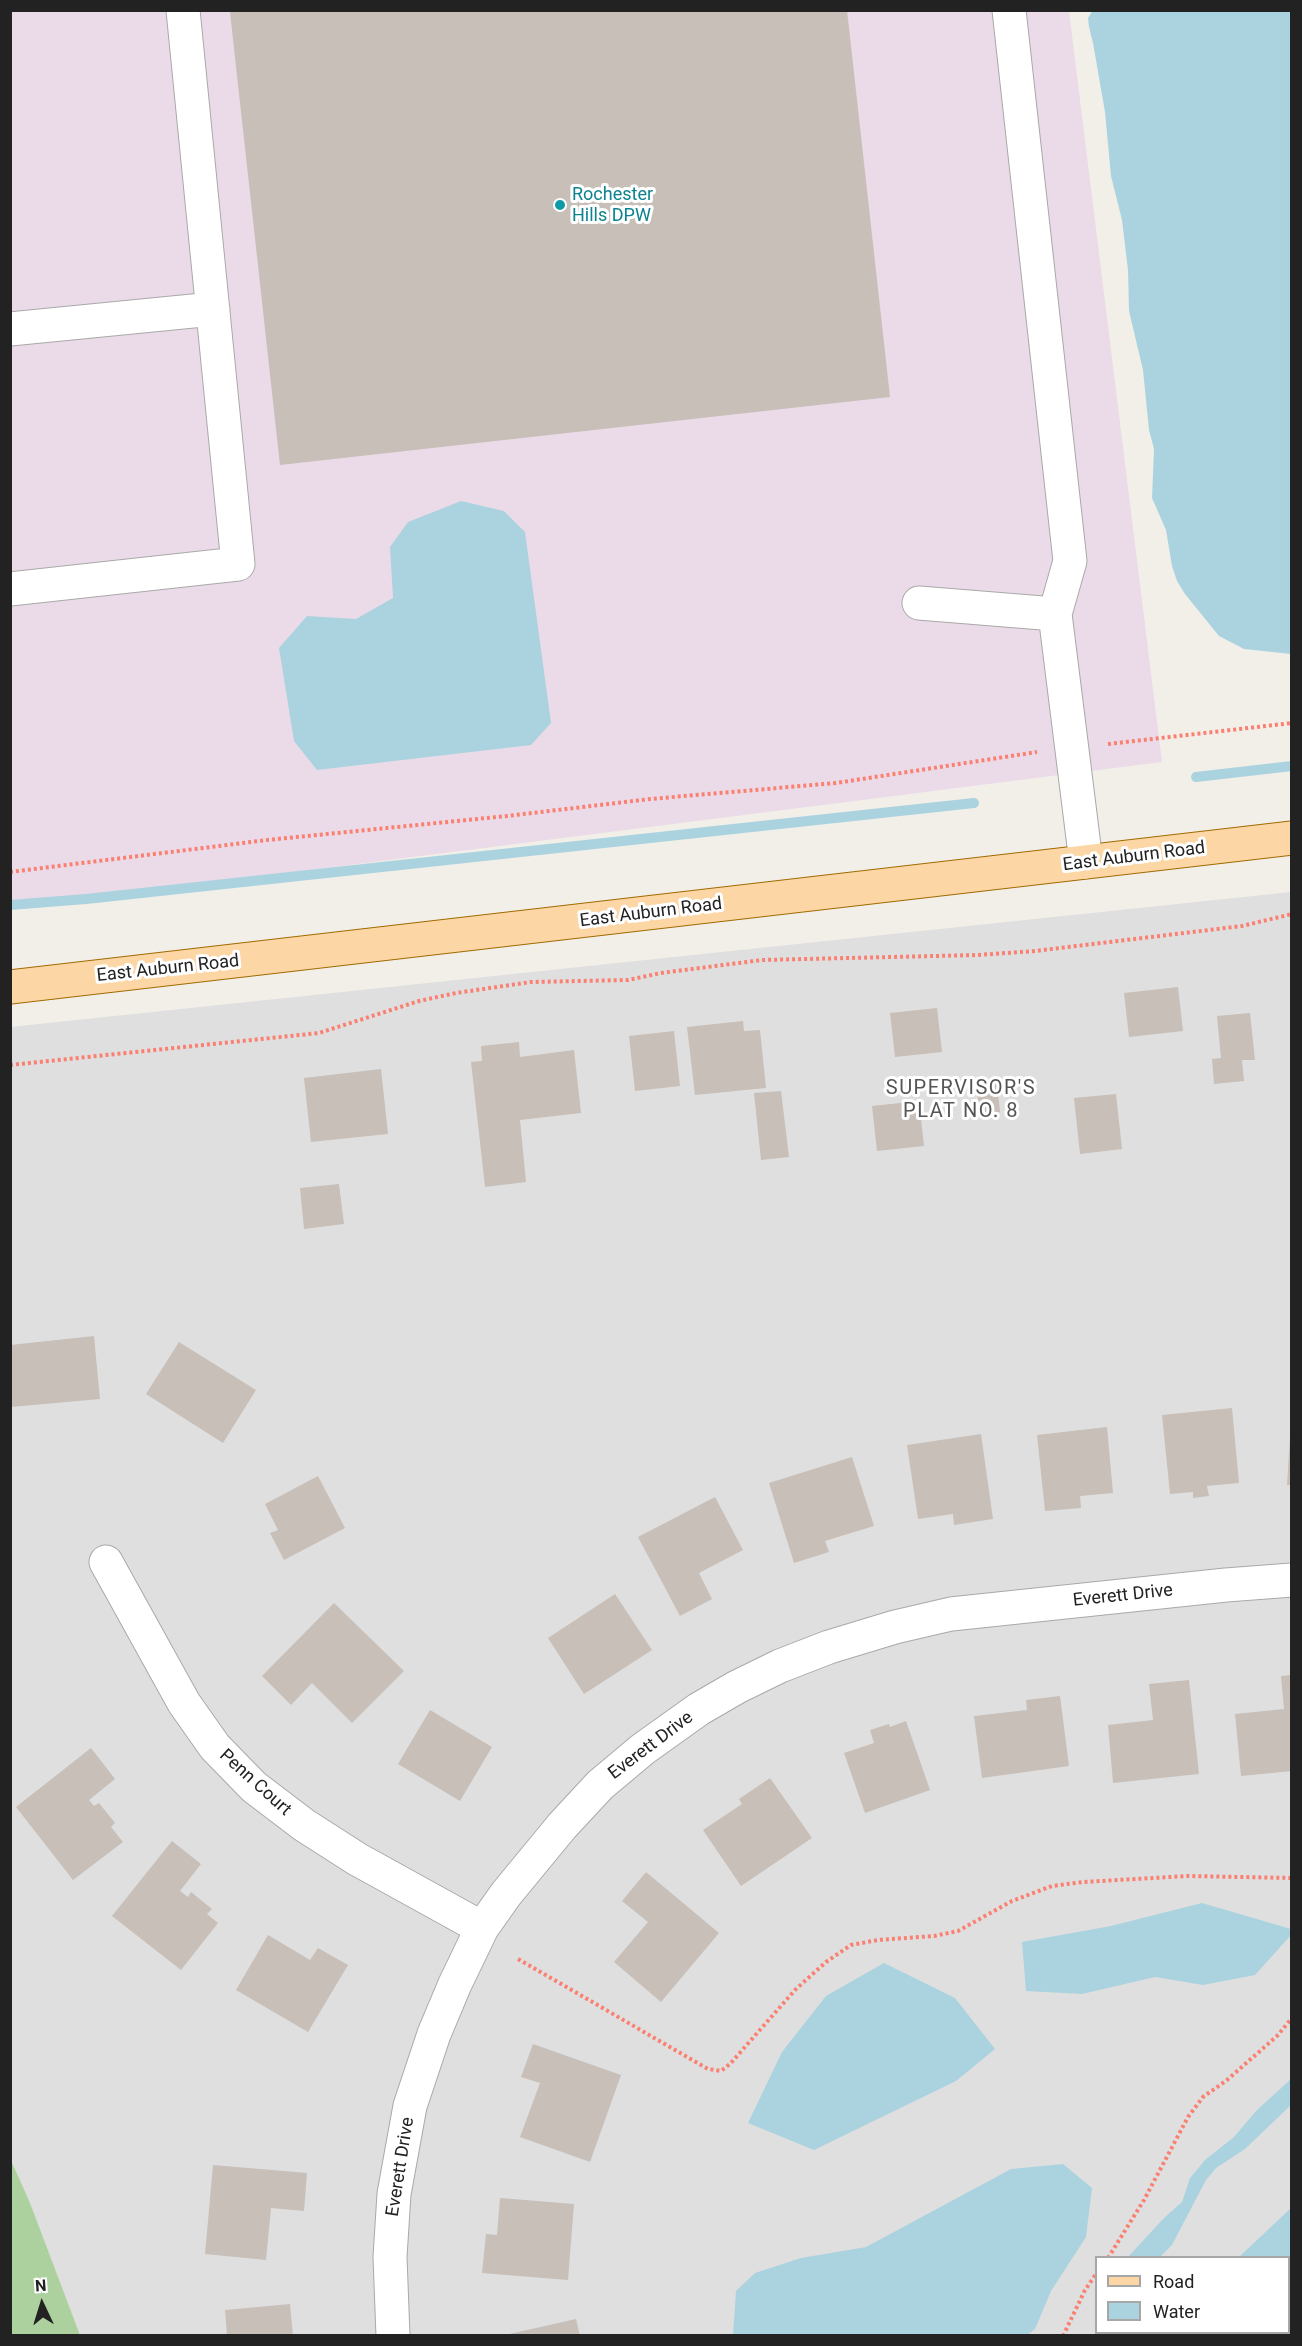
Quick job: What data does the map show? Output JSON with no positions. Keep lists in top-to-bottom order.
{
  "streets": {
    "main road": ["East Auburn Road"],
    "street": ["Everett Drive", "Penn Court"]
  },
  "crossings": [
    ["Everett Drive", "Penn Court"]
  ],
  "districts": ["SUPERVISOR'S PLAT NO. 8"],
  "places": ["Rochester Hills DPW"],
  "legend": ["Road", "Water"],
  "north": "top"
}
